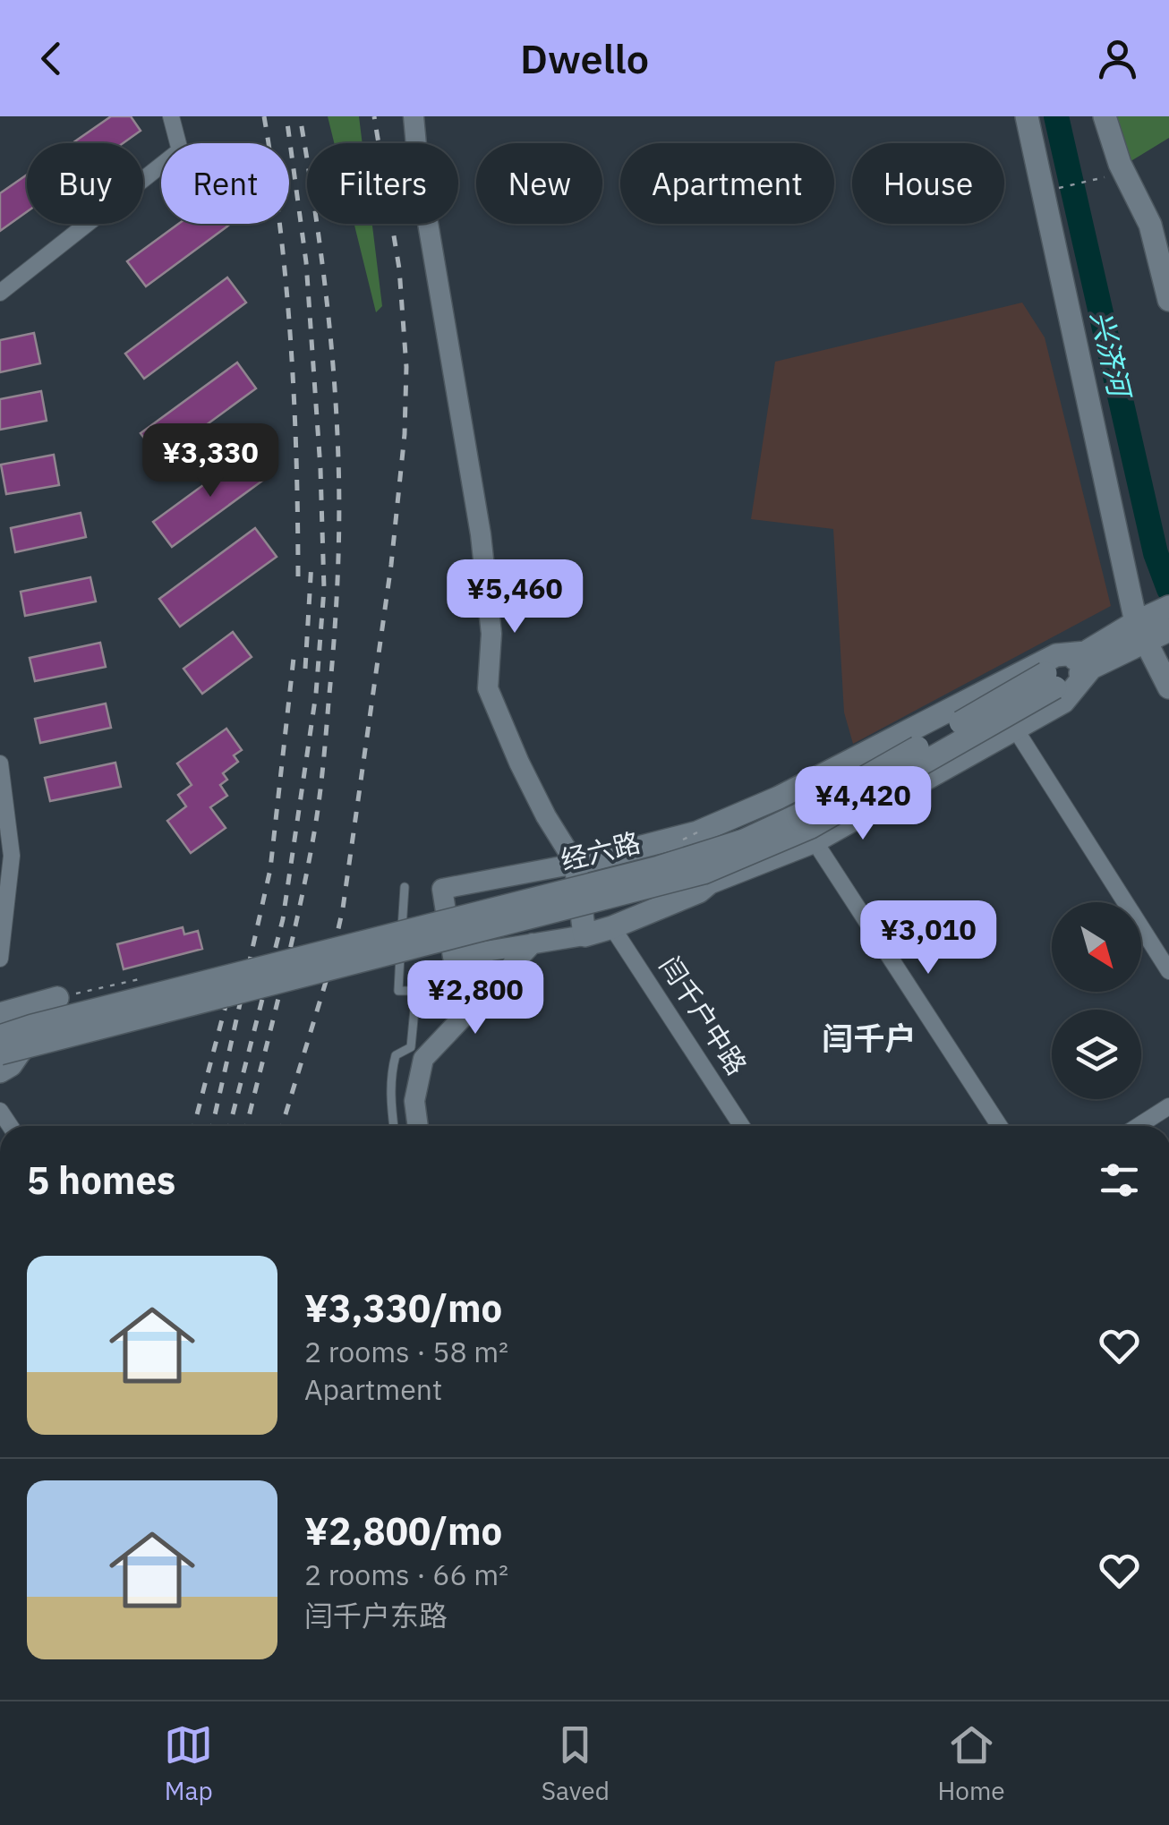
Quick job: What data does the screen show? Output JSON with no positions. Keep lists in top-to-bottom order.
{
  "streets": {
    "main road": ["经六路"],
    "street": ["闫千户中路"]
  },
  "districts": ["闫千户"],
  "water": ["兴济河"],
  "north": "bottom right",
  "page": {
    "header": "Dwello",
    "chip": [
      "Buy",
      "Rent",
      "Filters",
      "New",
      "Apartment",
      "House"
    ],
    "price": [
      "¥3,330",
      "¥5,460",
      "¥4,420",
      "¥3,010",
      "¥2,800"
    ],
    "heading": "5 homes",
    "list": [
      {
        "name": "¥3,330/mo",
        "note": "2 rooms · 58 m² · Apartment"
      },
      {
        "name": "¥2,800/mo",
        "note": "2 rooms · 66 m² · 闫千户东路"
      }
    ],
    "tabs": ["Map", "Saved", "Home"]
  }
}
